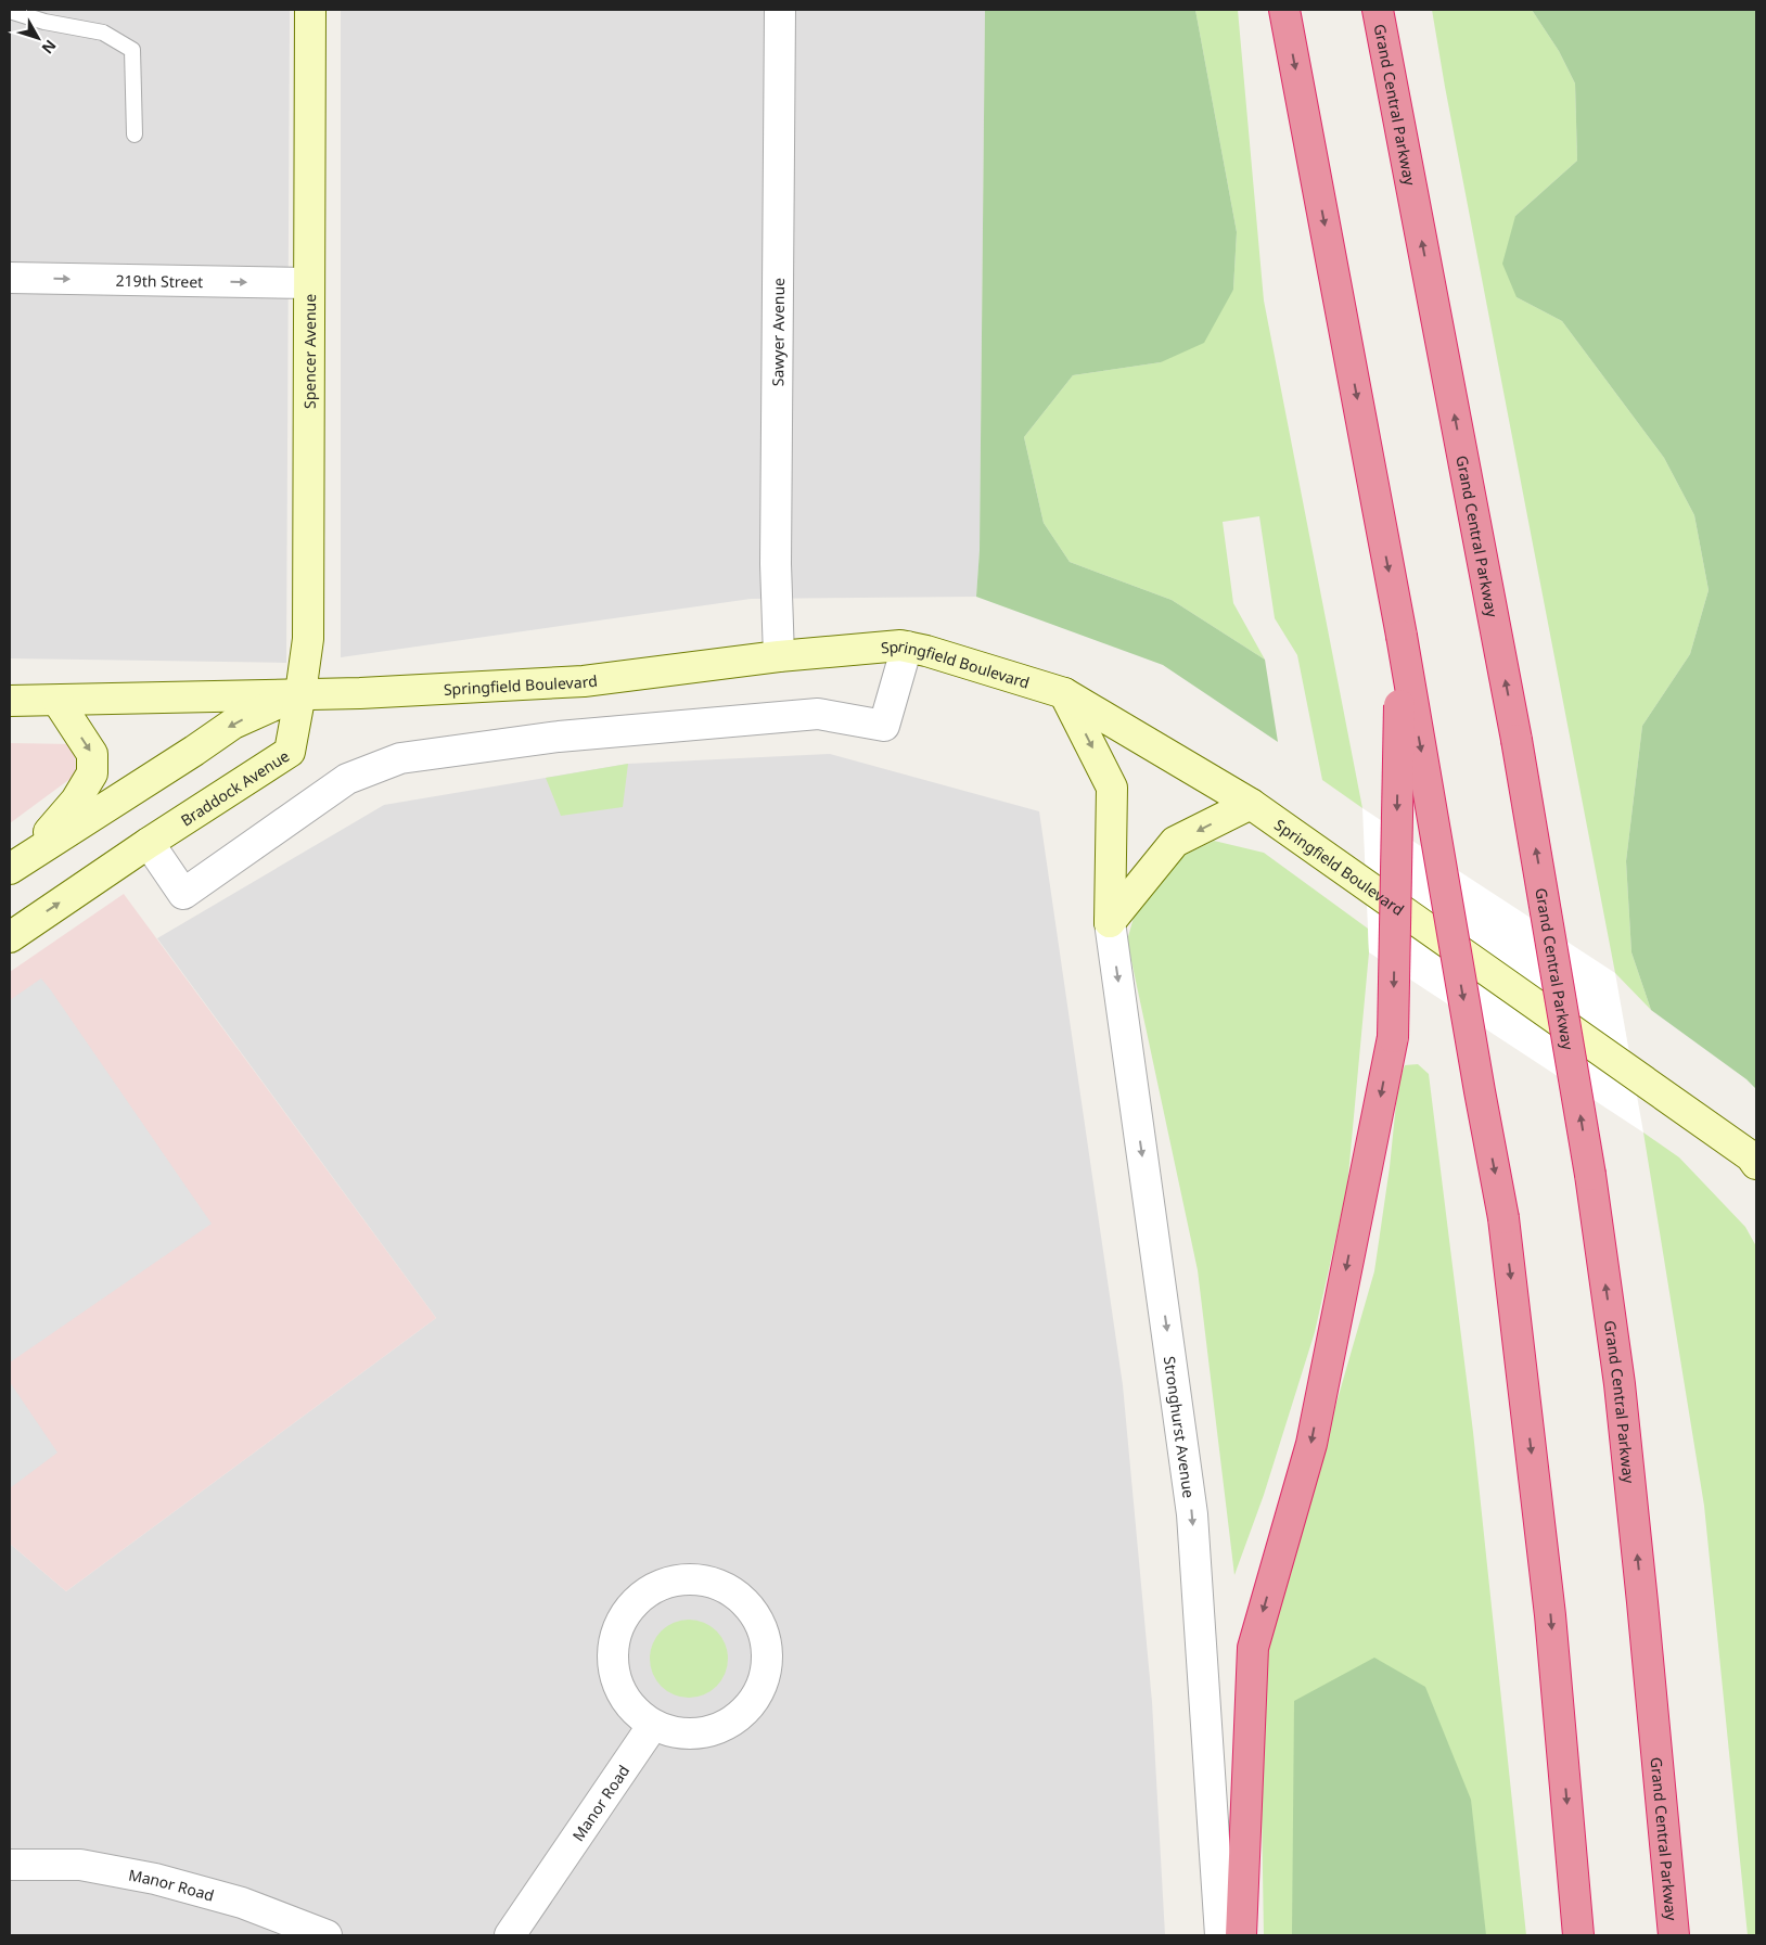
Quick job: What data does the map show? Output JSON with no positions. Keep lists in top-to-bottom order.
{
  "streets": {
    "highway": ["Grand Central Parkway"],
    "main road": ["Spencer Avenue", "Springfield Boulevard", "Braddock Avenue"],
    "street": [
      "219th Street",
      "Sawyer Avenue",
      "Stronghurst Avenue",
      "Manor Road"
    ]
  },
  "crossings": [
    ["219th Street", "Spencer Avenue"],
    ["Sawyer Avenue", "Springfield Boulevard"],
    ["Spencer Avenue", "Springfield Boulevard"],
    ["Spencer Avenue", "Braddock Avenue"],
    ["Springfield Boulevard", "Braddock Avenue"]
  ],
  "one_way": ["219th Street", "Stronghurst Avenue"],
  "north": "bottom right"
}
